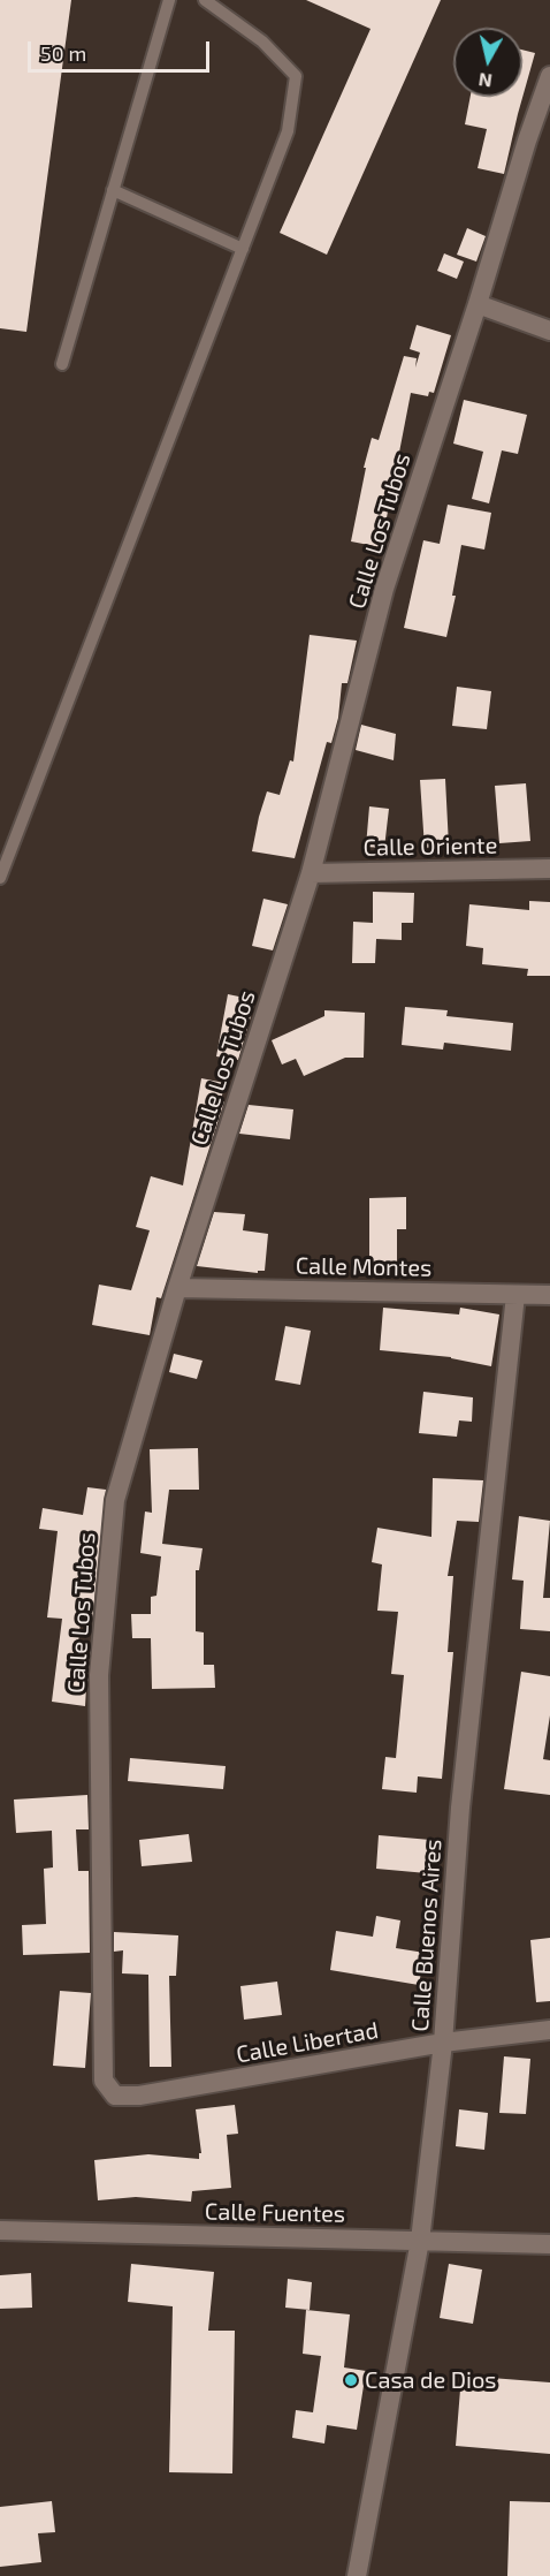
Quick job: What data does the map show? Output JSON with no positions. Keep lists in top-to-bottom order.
{
  "streets": {
    "street": [
      "Calle Los Tubos",
      "Calle Oriente",
      "Calle Montes",
      "Calle Buenos Aires",
      "Calle Libertad",
      "Calle Fuentes"
    ]
  },
  "crossings": [
    ["Calle Los Tubos", "Calle Oriente"],
    ["Calle Los Tubos", "Calle Montes"],
    ["Calle Los Tubos", "Calle Libertad"],
    ["Calle Montes", "Calle Buenos Aires"],
    ["Calle Buenos Aires", "Calle Libertad"],
    ["Calle Buenos Aires", "Calle Fuentes"]
  ],
  "places": ["Casa de Dios"],
  "scale_bar": "50 m",
  "north": "bottom"
}
